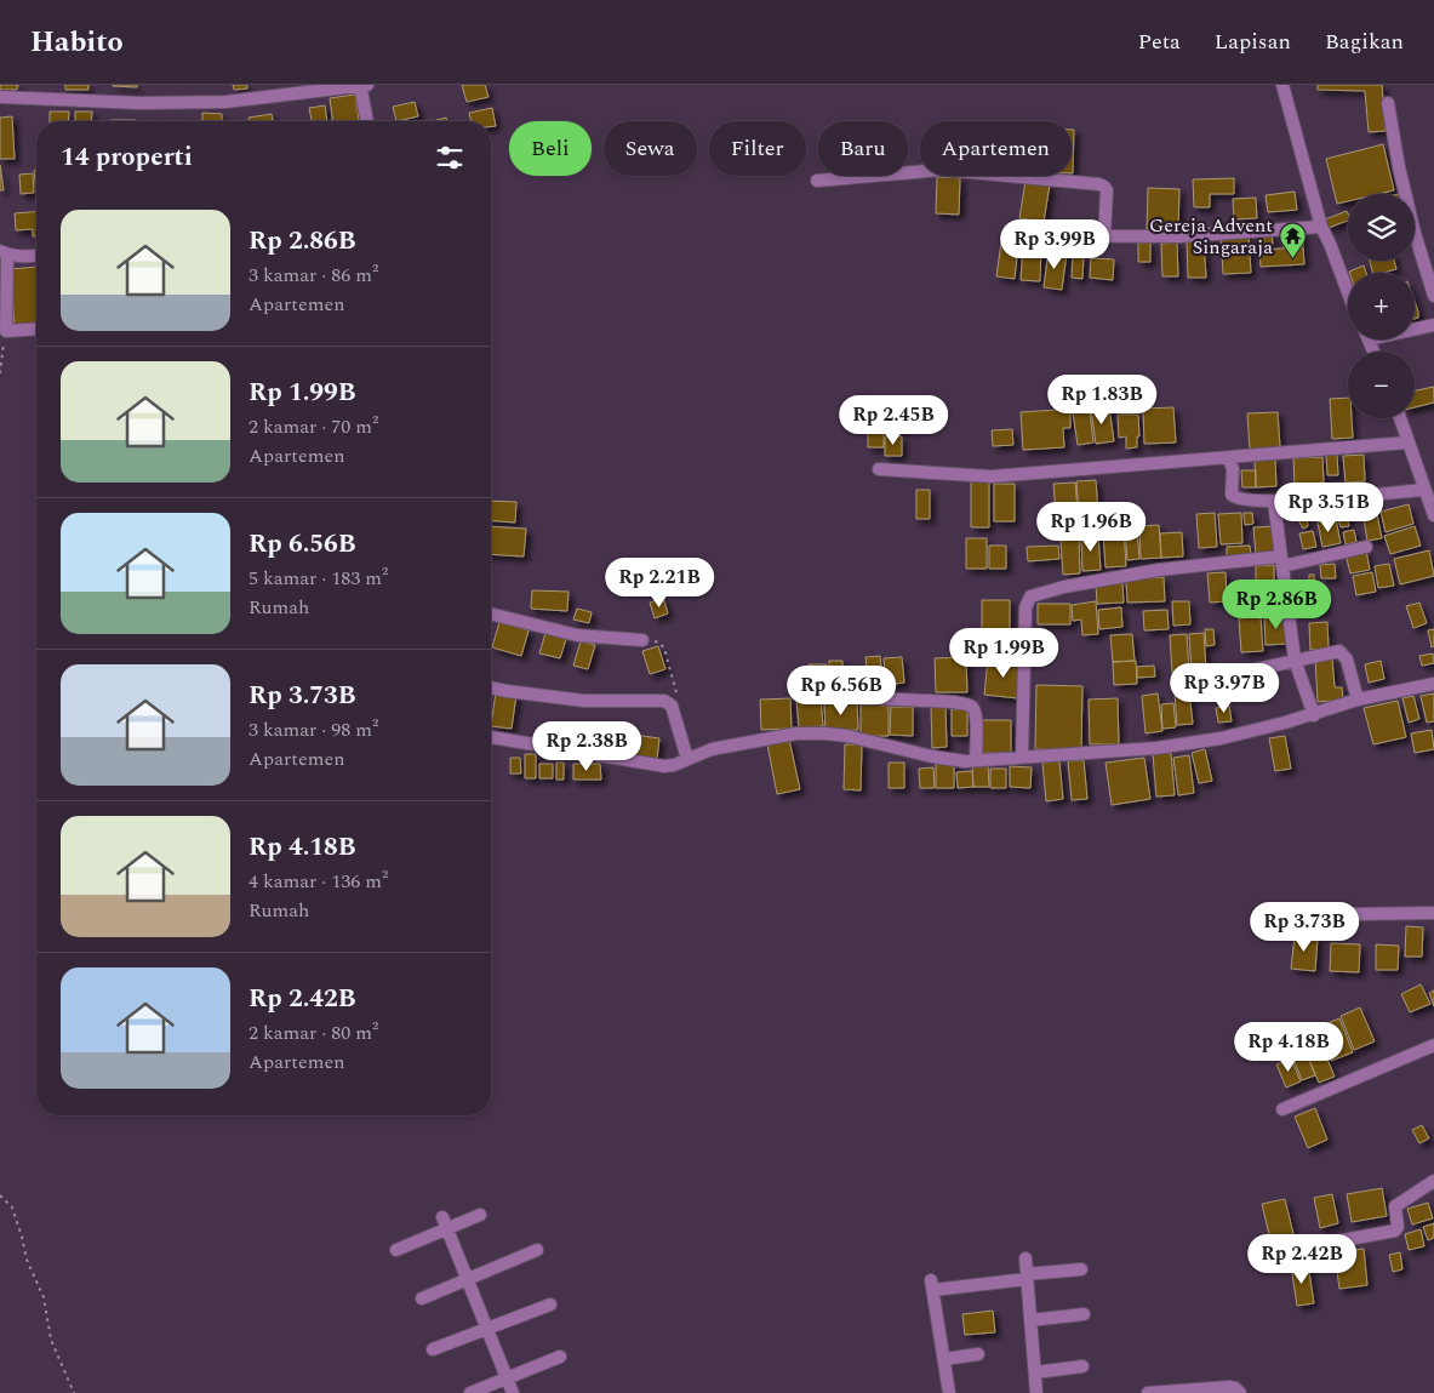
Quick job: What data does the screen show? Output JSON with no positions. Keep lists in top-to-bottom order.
{
  "places": {
    "temple": ["Gereja Advent Singaraja"]
  },
  "page": {
    "header": "Habito",
    "nav": ["Peta", "Lapisan", "Bagikan"],
    "chip": [
      "Beli",
      "Sewa",
      "Filter",
      "Baru",
      "Apartemen"
    ],
    "heading": "14 properti",
    "map_buttons": ["+", "−"],
    "list": [
      {
        "name": "Rp 2.86B",
        "note": "3 kamar · 86 m² · Apartemen"
      },
      {
        "name": "Rp 1.99B",
        "note": "2 kamar · 70 m² · Apartemen"
      },
      {
        "name": "Rp 6.56B",
        "note": "5 kamar · 183 m² · Rumah"
      },
      {
        "name": "Rp 3.73B",
        "note": "3 kamar · 98 m² · Apartemen"
      },
      {
        "name": "Rp 4.18B",
        "note": "4 kamar · 136 m² · Rumah"
      },
      {
        "name": "Rp 2.42B",
        "note": "2 kamar · 80 m² · Apartemen"
      }
    ],
    "price": [
      "Rp 3.99B",
      "Rp 1.83B",
      "Rp 2.45B",
      "Rp 3.51B",
      "Rp 1.96B",
      "Rp 2.21B",
      "Rp 2.86B",
      "Rp 1.99B",
      "Rp 3.97B",
      "Rp 6.56B",
      "Rp 2.38B",
      "Rp 3.73B",
      "Rp 4.18B",
      "Rp 2.42B"
    ]
  }
}
